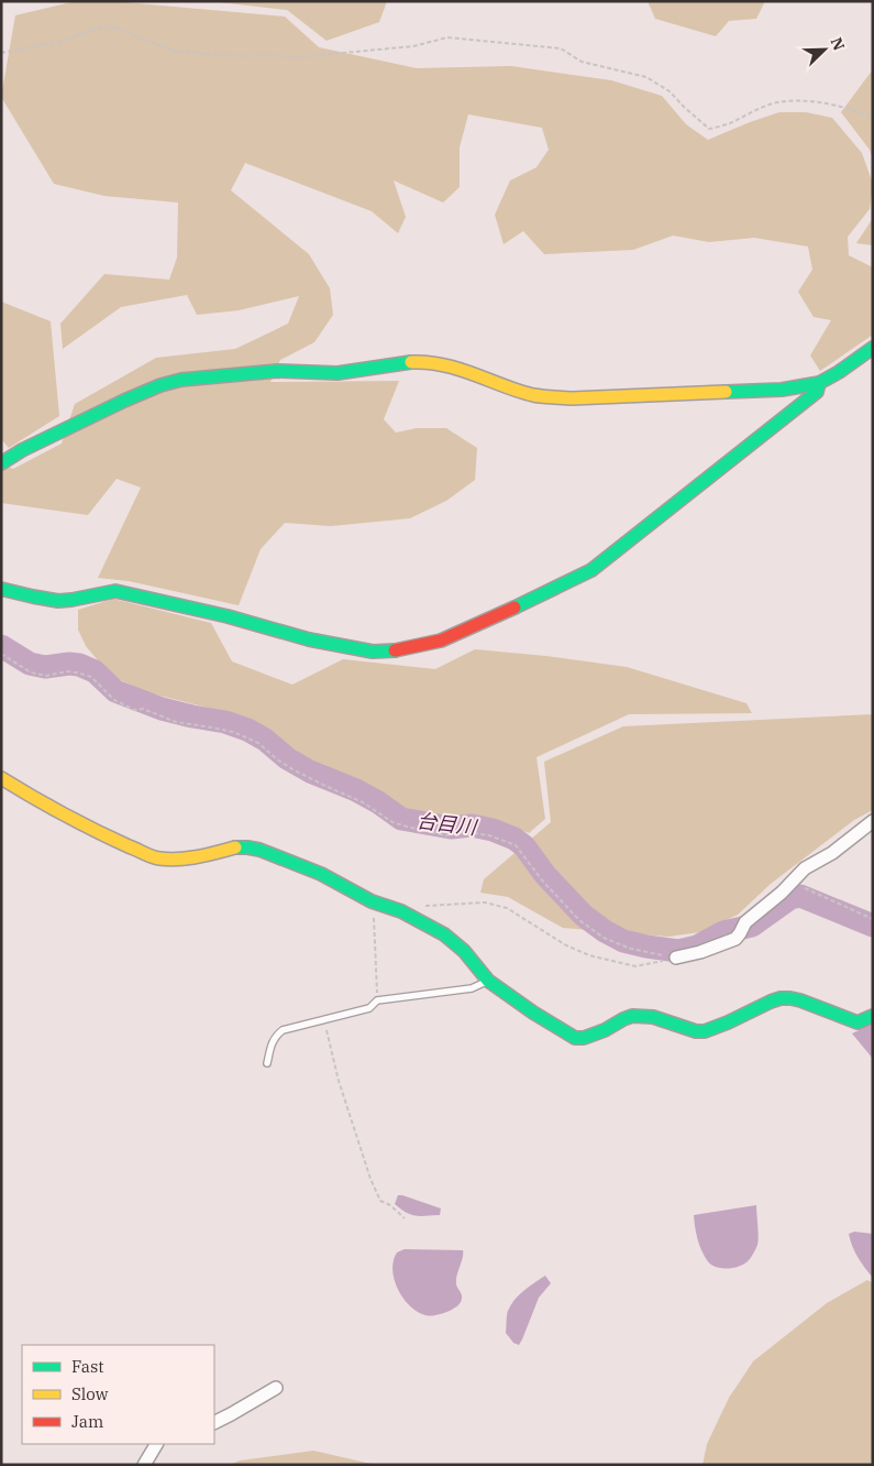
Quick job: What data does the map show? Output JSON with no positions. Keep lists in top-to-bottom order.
{
  "water": ["台目川"],
  "legend": ["Fast", "Slow", "Jam"],
  "north": "top right"
}
